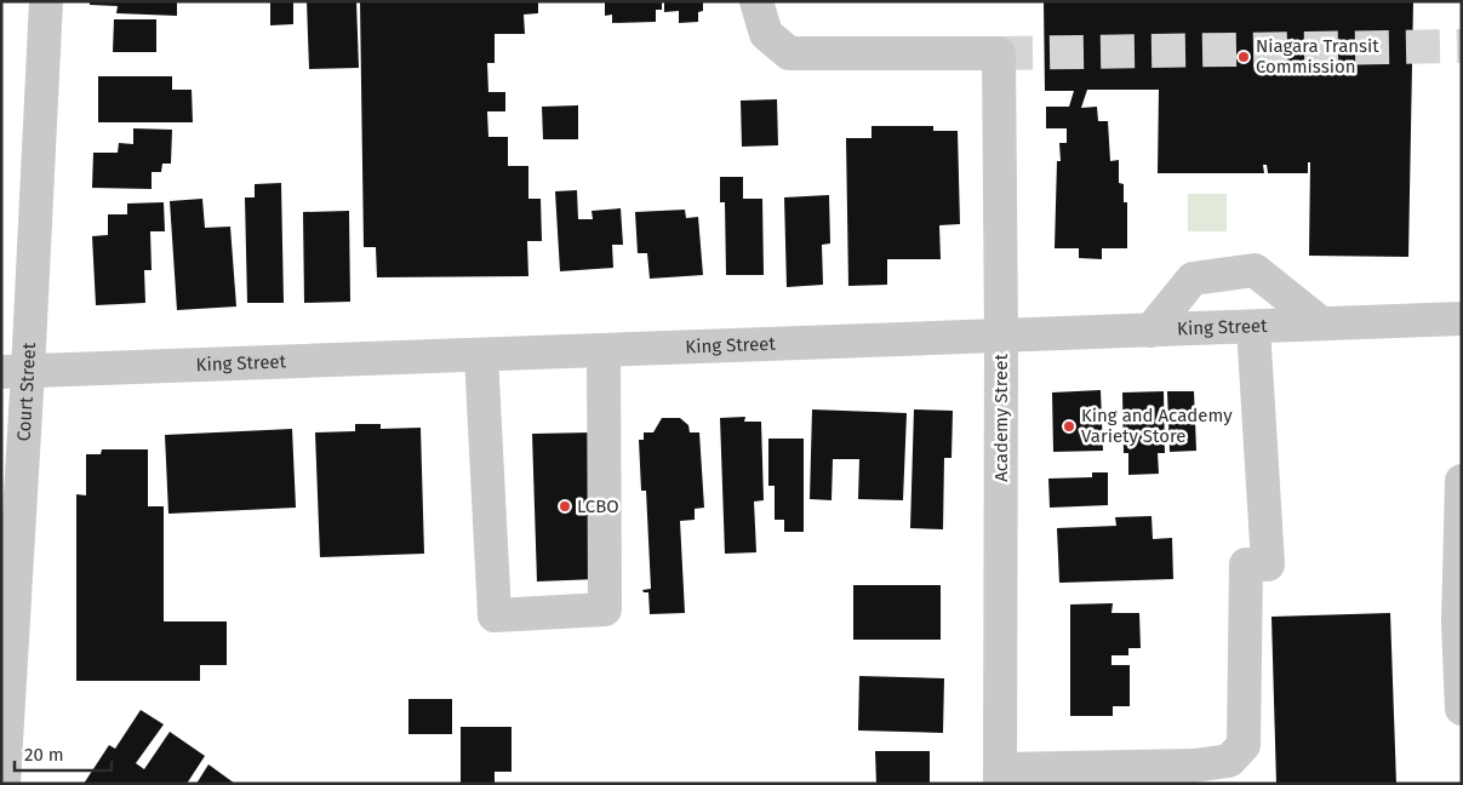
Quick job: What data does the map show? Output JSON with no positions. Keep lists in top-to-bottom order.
{
  "streets": {
    "street": ["King Street", "Court Street", "Academy Street"]
  },
  "crossings": [
    ["King Street", "Court Street"],
    ["King Street", "Academy Street"]
  ],
  "places": ["Niagara Transit Commission", "King and Academy Variety Store", "LCBO"],
  "scale_bar": "20 m"
}
